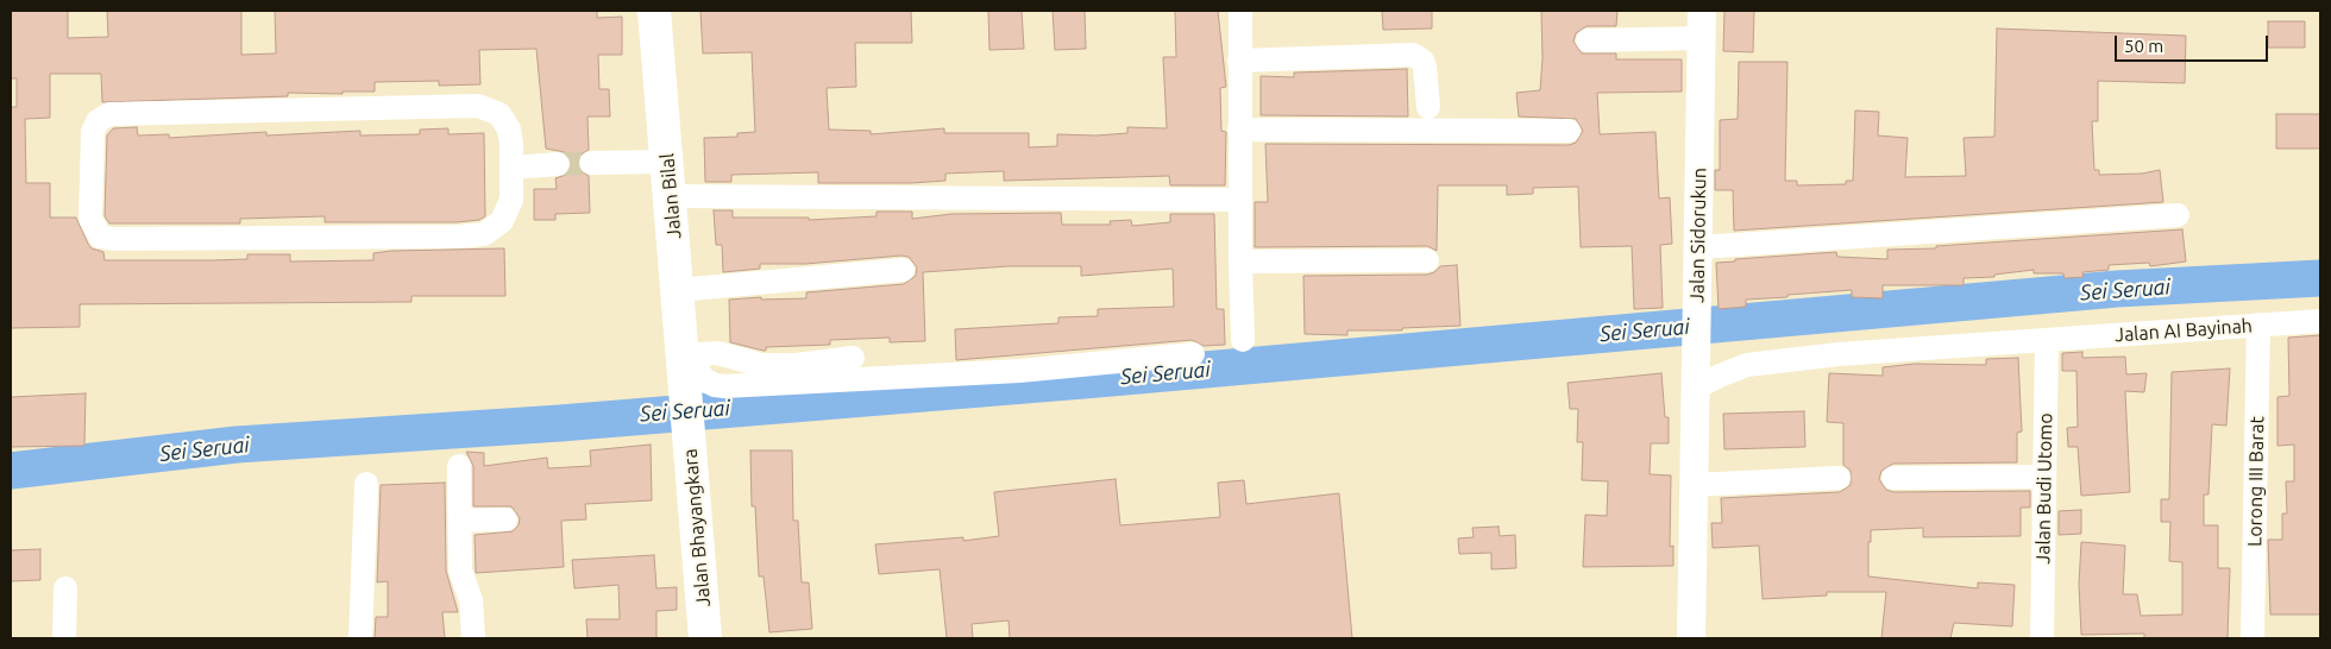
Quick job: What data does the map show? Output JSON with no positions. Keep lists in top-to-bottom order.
{
  "streets": {
    "main road": ["Jalan Bilal", "Jalan Bhayangkara"],
    "street": [
      "Jalan Sidorukun",
      "Jalan AI Bayinah",
      "Lorong III Barat",
      "Jalan Budi Utomo"
    ]
  },
  "crossings": [
    ["Jalan Bilal", "Jalan Bhayangkara"],
    ["Jalan Sidorukun", "Jalan AI Bayinah"],
    ["Jalan AI Bayinah", "Lorong III Barat"],
    ["Jalan AI Bayinah", "Jalan Budi Utomo"]
  ],
  "water": ["Sei Seruai"],
  "scale_bar": "50 m"
}
